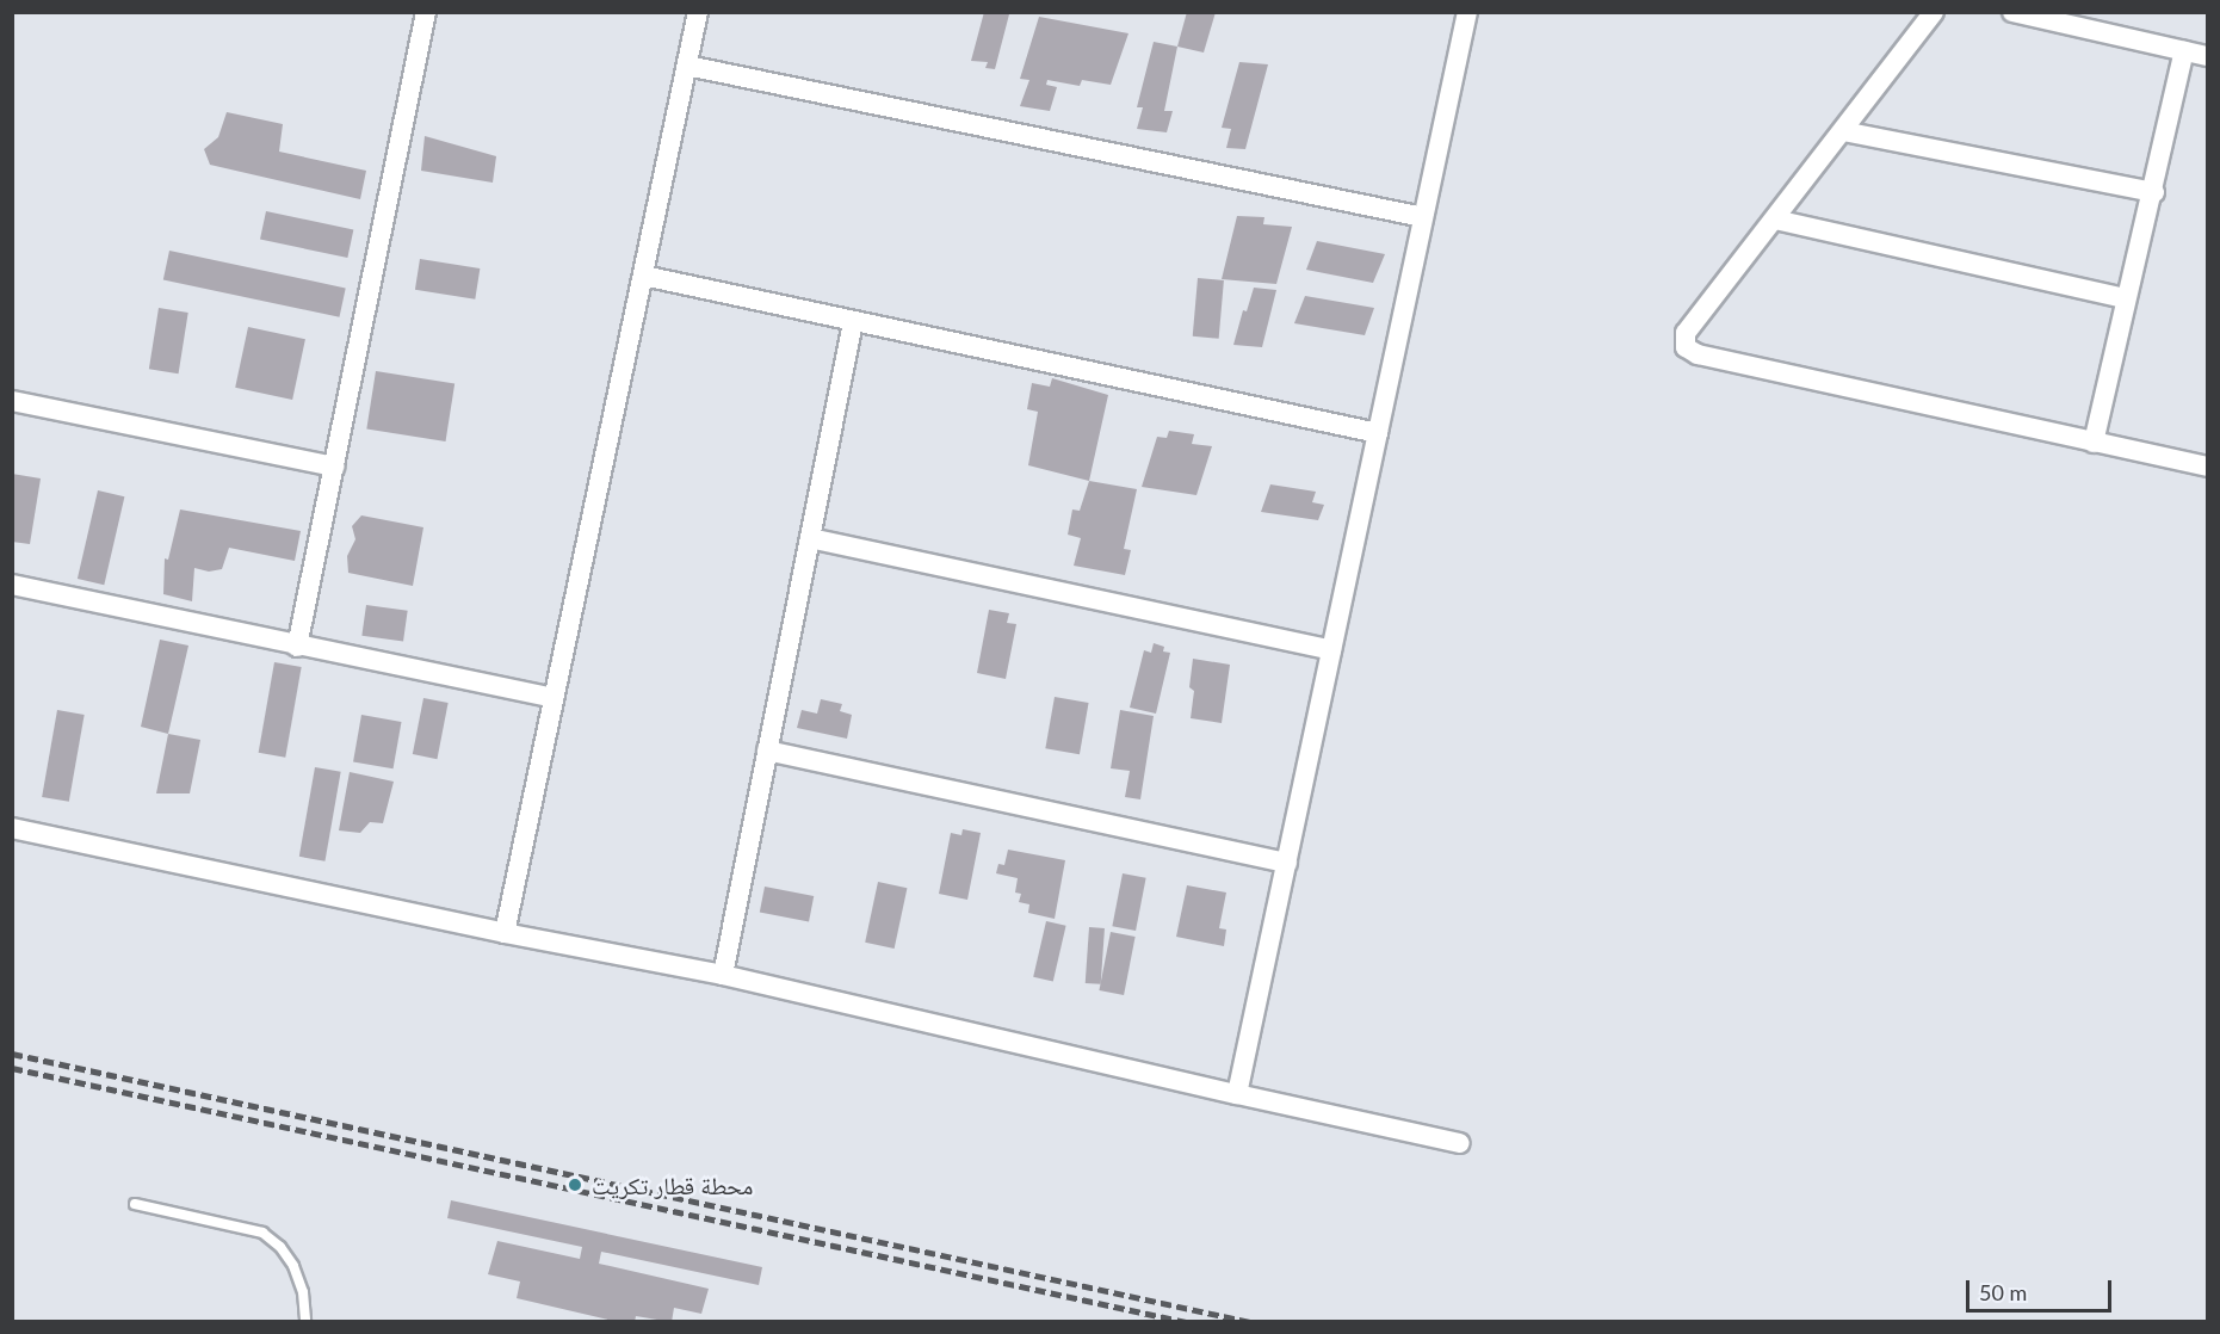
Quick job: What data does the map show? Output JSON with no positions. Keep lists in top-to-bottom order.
{
  "places": ["محطة قطار تكريت"],
  "scale_bar": "50 m"
}
